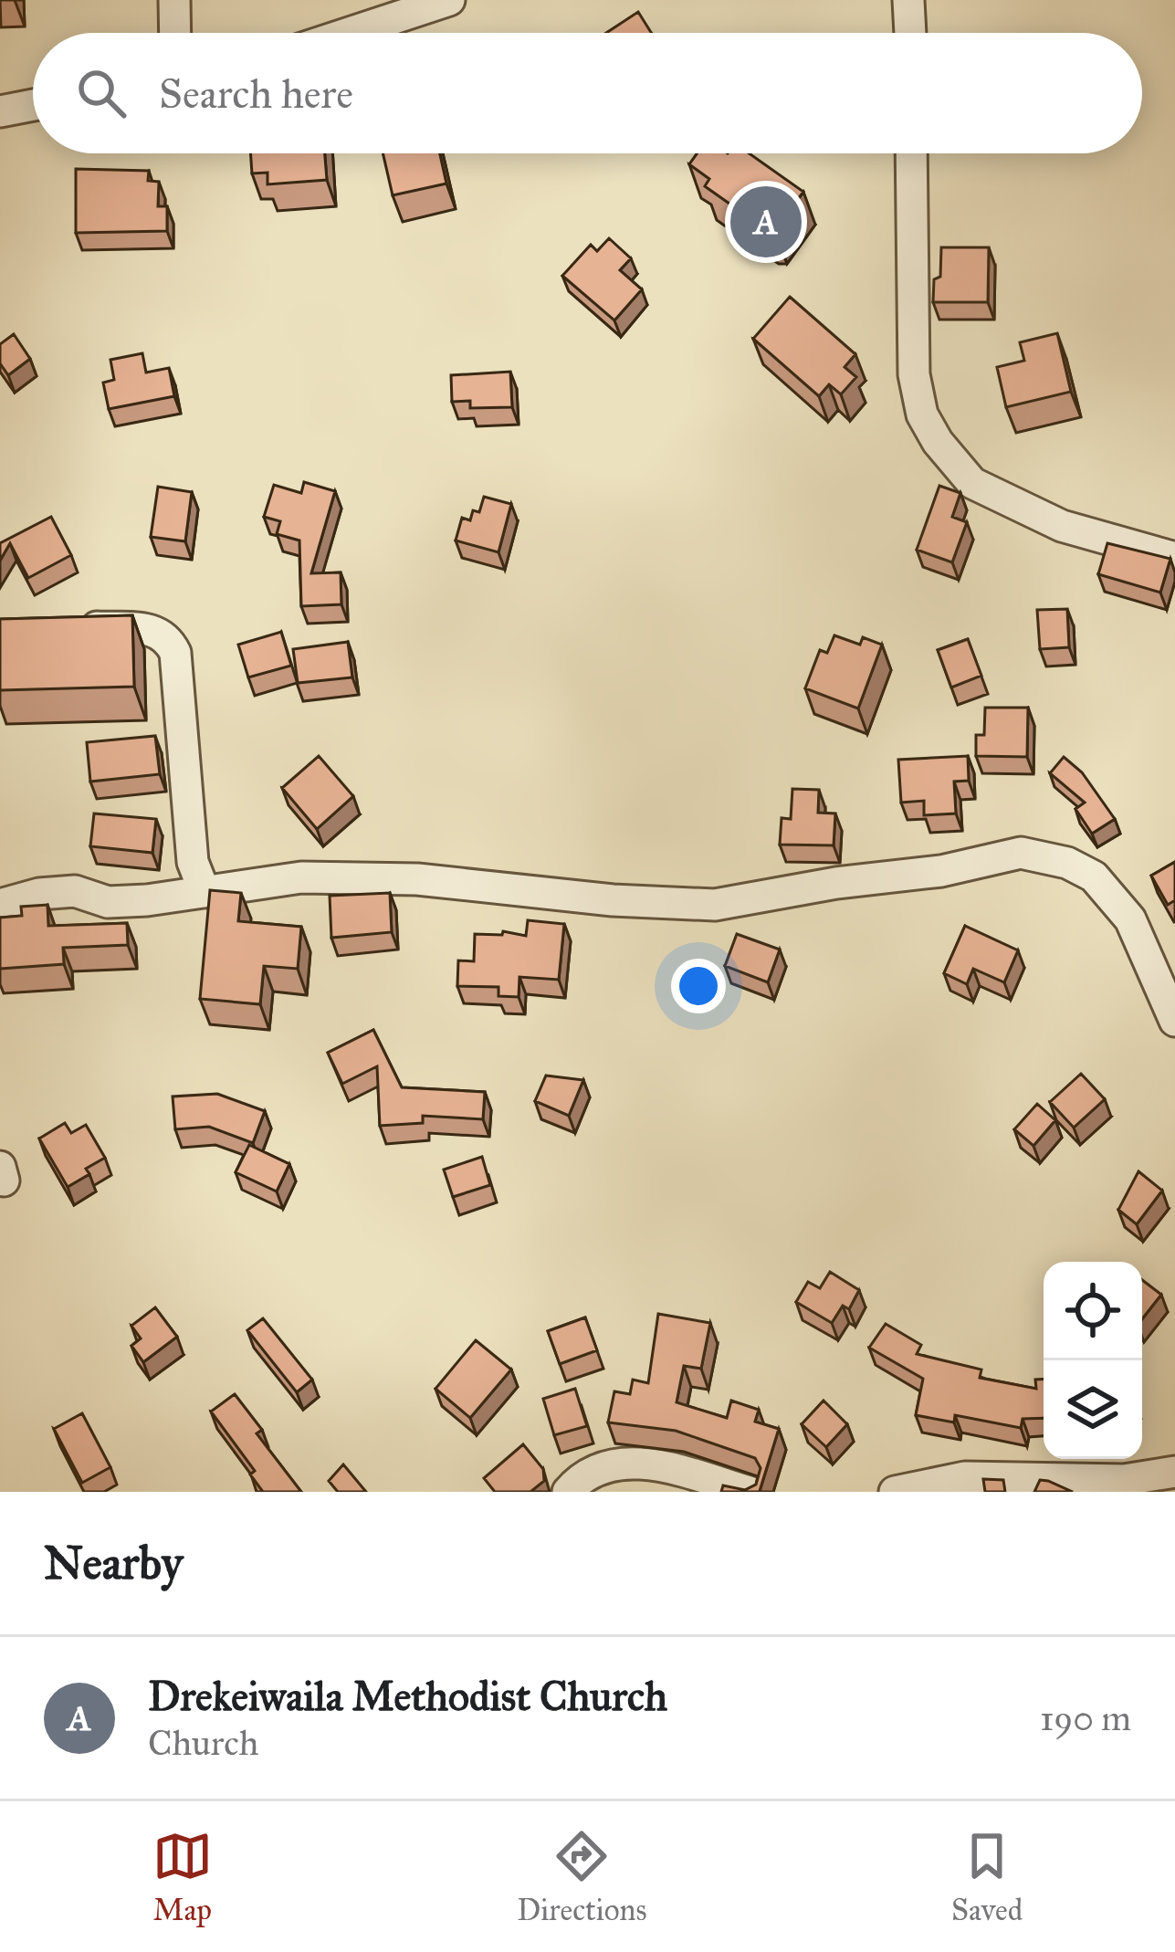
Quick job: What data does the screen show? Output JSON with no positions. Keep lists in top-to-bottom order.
{
  "page": {
    "search": "Search here",
    "pins": "A",
    "heading": "Nearby",
    "list": [
      {
        "mark": "A",
        "name": "Drekeiwaila Methodist Church",
        "note": "Church",
        "value": "190 m"
      }
    ],
    "nav": ["Map", "Directions", "Saved"]
  }
}
